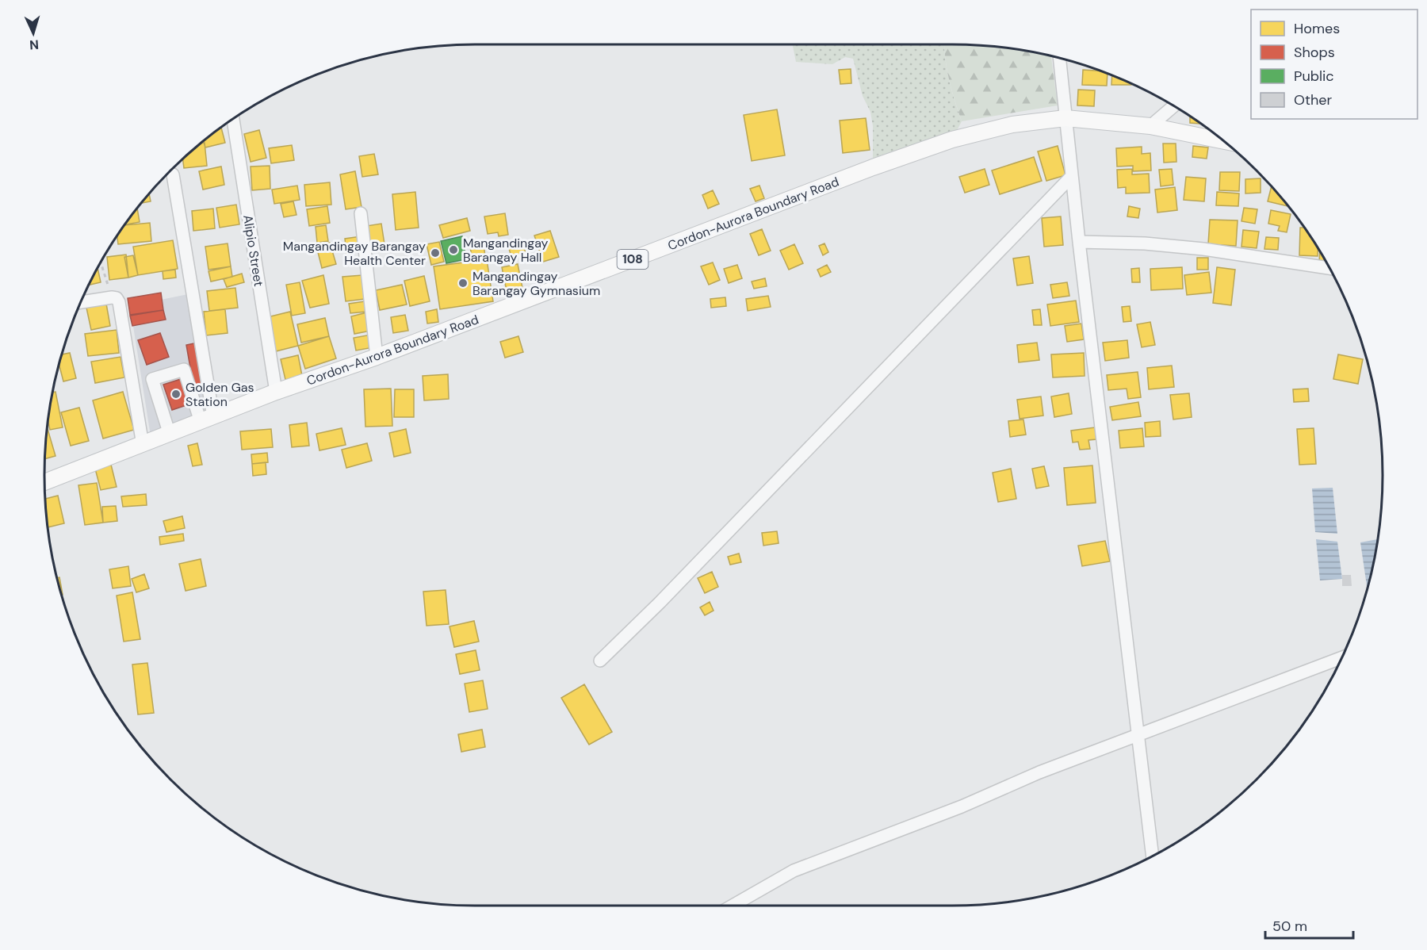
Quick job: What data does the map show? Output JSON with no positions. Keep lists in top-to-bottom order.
{
  "streets": {
    "main road": ["Cordon-Aurora Boundary Road", "108"],
    "street": ["Alipio Street"]
  },
  "crossings": [
    ["Cordon-Aurora Boundary Road", "Alipio Street"]
  ],
  "places": [
    "Mangandingay Barangay Hall",
    "Mangandingay Barangay Health Center",
    "Mangandingay Barangay Gymnasium",
    "Golden Gas Station"
  ],
  "legend": [
    "Homes",
    "Shops",
    "Public",
    "Other"
  ],
  "scale_bar": "50 m",
  "north": "bottom"
}
